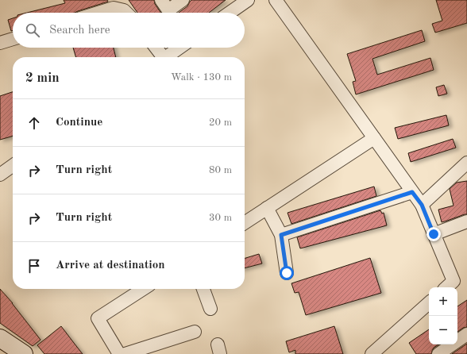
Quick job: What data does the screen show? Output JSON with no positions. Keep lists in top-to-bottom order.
{
  "page": {
    "search": "Search here",
    "heading": ["2 min", "Walk · 130 m"],
    "list": [
      ["Continue", "20 m"],
      ["Turn right", "80 m"],
      ["Turn right", "30 m"],
      "Arrive at destination"
    ],
    "map_buttons": ["+", "−"]
  }
}
